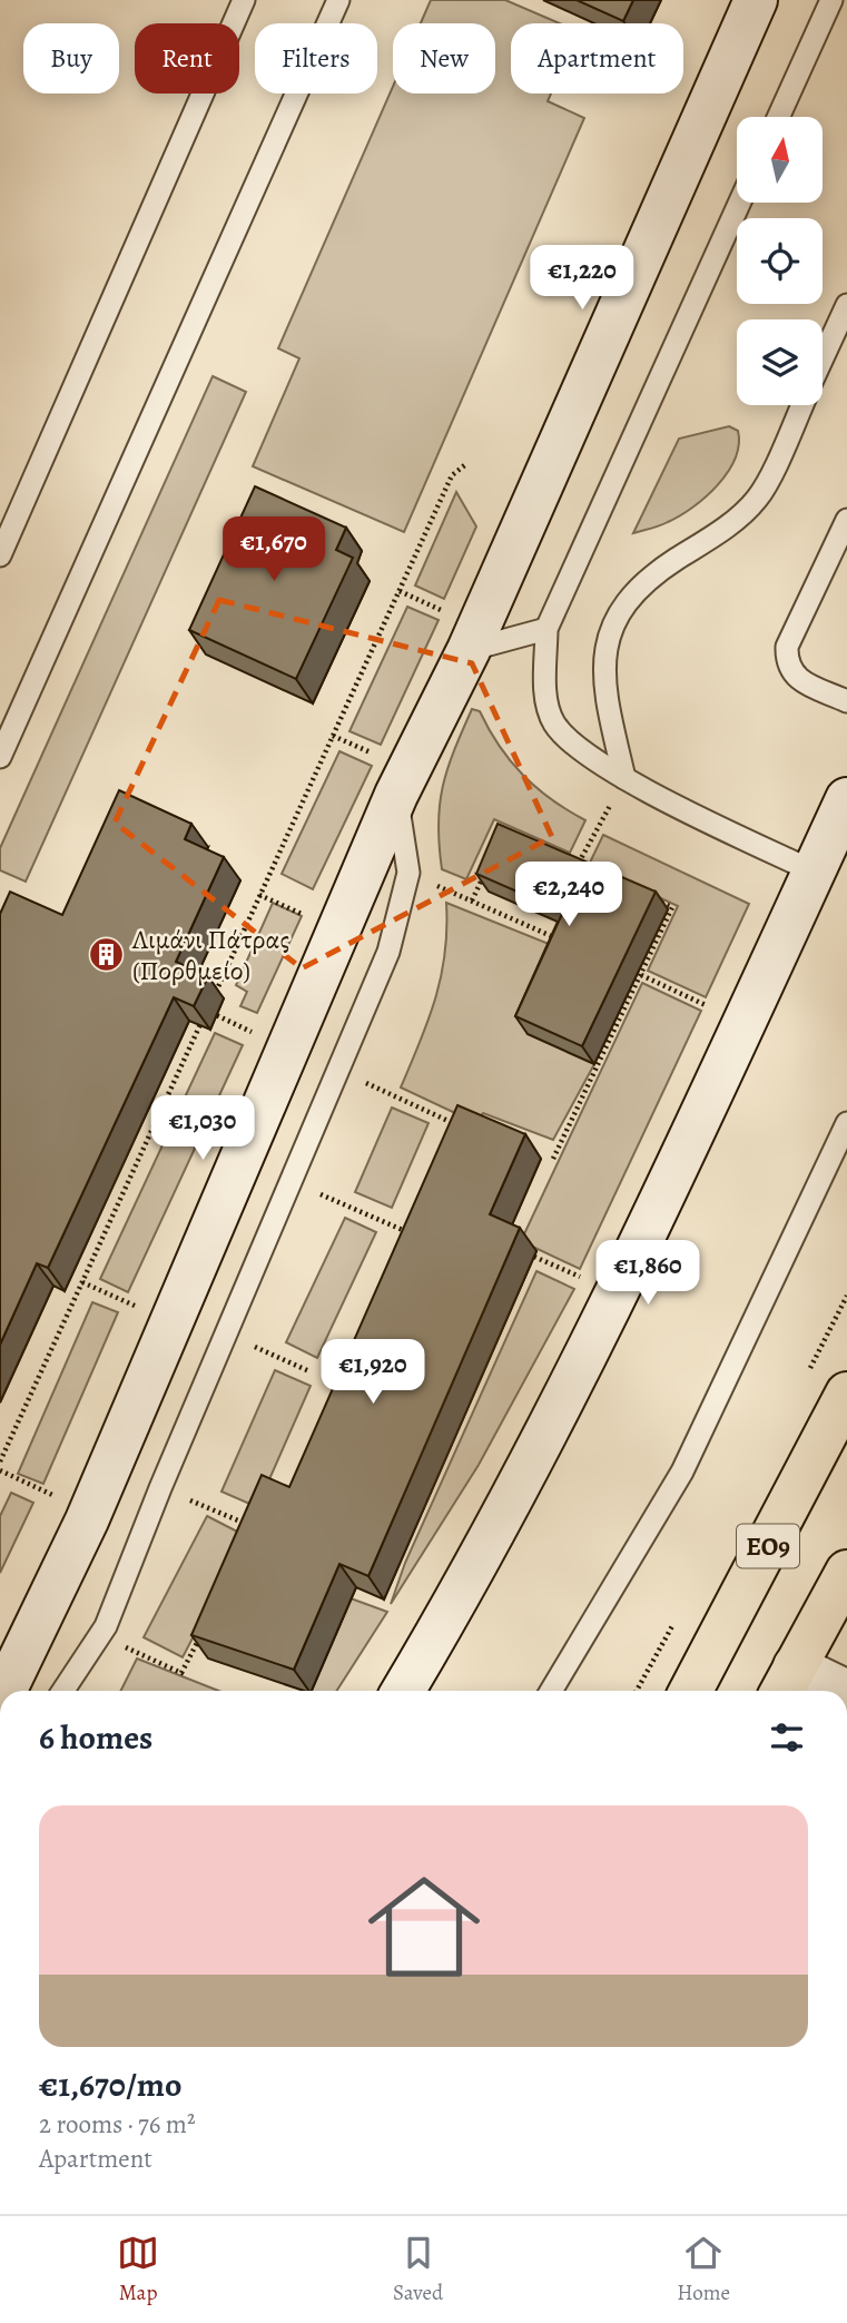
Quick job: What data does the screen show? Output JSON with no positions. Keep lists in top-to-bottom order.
{
  "streets": {
    "main road": ["ΕΟ9"]
  },
  "places": {
    "building": ["Λιμάνι Πάτρας (Πορθμείο)"]
  },
  "north": "top",
  "page": {
    "chip": [
      "Buy",
      "Rent",
      "Filters",
      "New",
      "Apartment"
    ],
    "price": [
      "€1,220",
      "€1,670",
      "€2,240",
      "€1,030",
      "€1,860",
      "€1,920"
    ],
    "heading": "6 homes",
    "list": [
      {
        "name": "€1,670/mo",
        "note": "2 rooms · 76 m² · Apartment"
      }
    ],
    "tabs": ["Map", "Saved", "Home"]
  }
}
